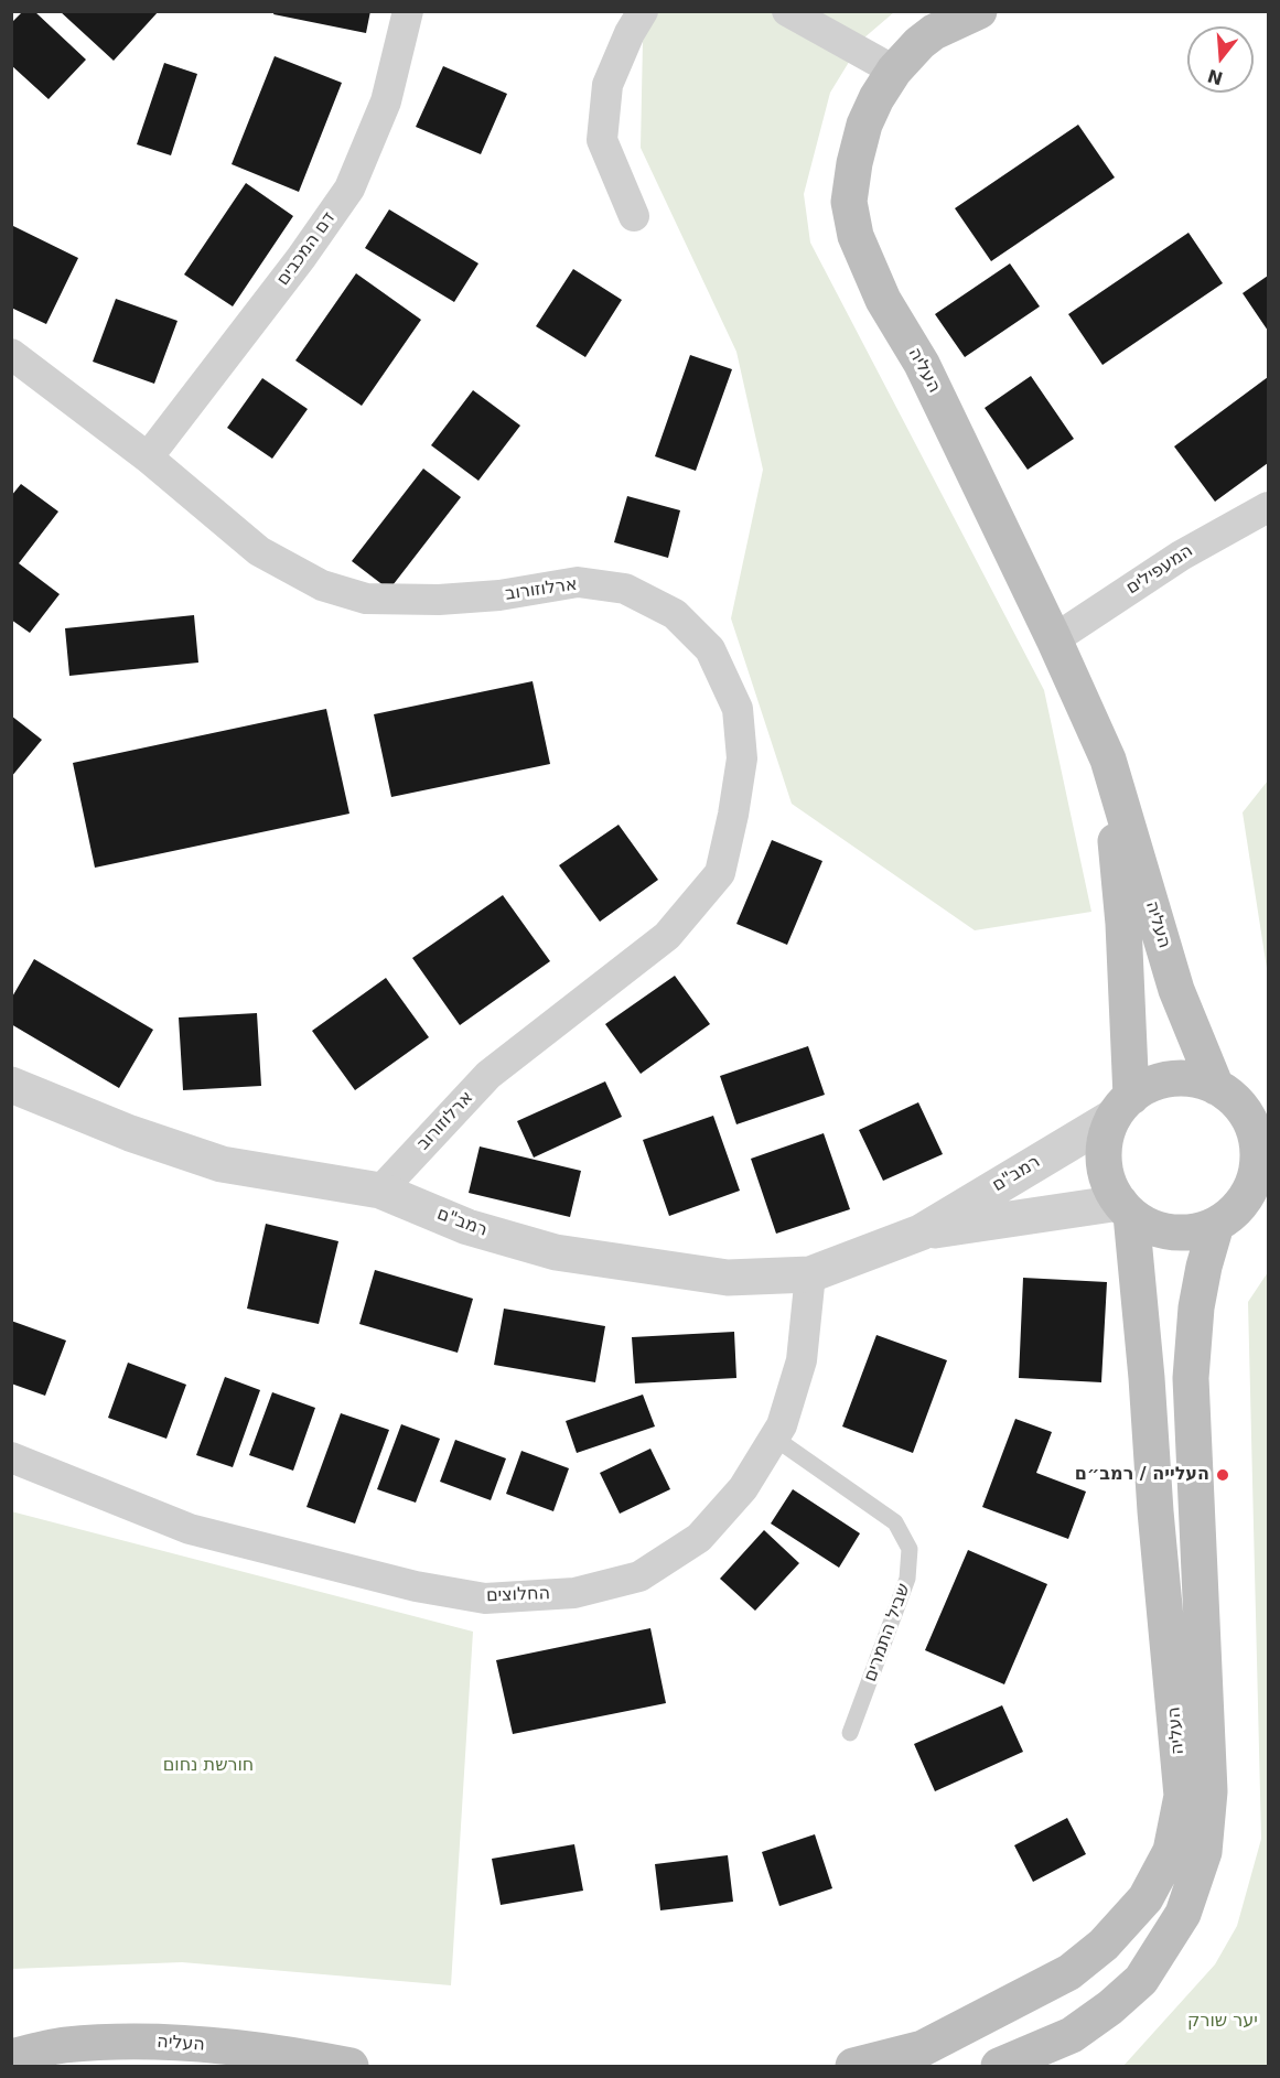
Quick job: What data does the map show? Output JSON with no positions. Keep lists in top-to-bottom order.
{
  "streets": {
    "main road": ["העליה"],
    "street": [
      "דם המכבים",
      "המעפילים",
      "ארלוזורוב",
      "רמב\"ם",
      "החלוצים"
    ],
    "lane": ["שביל התמרים"]
  },
  "crossings": [
    ["דם המכבים", "ארלוזורוב"],
    ["העליה", "המעפילים"],
    ["העליה", "רמב\"ם"],
    ["ארלוזורוב", "רמב\"ם"],
    ["רמב\"ם", "החלוצים"],
    ["החלוצים", "שביל התמרים"]
  ],
  "parks": ["חורשת נחום", "יער שורק"],
  "places": ["העלייה / רמב״ם"],
  "north": "bottom"
}
